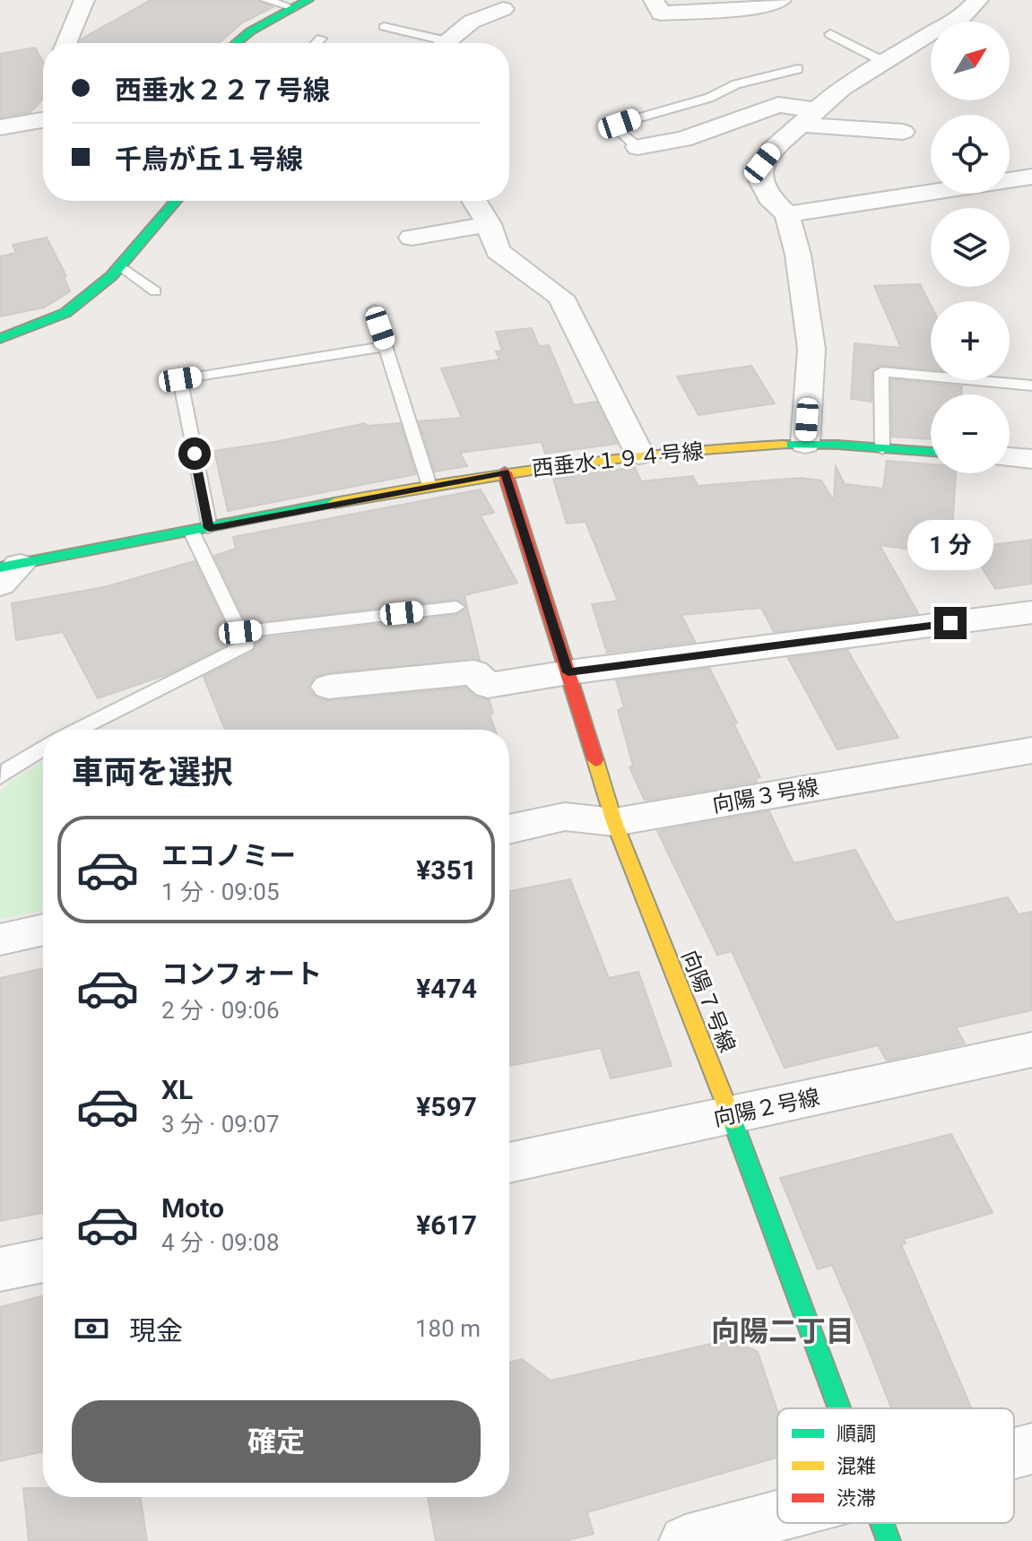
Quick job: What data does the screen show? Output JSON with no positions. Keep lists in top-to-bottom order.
{
  "streets": {
    "street": [
      "西垂水１９４号線",
      "向陽３号線",
      "向陽７号線",
      "向陽２号線"
    ]
  },
  "crossings": [
    ["西垂水１９４号線", "向陽７号線"],
    ["向陽３号線", "向陽７号線"],
    ["向陽７号線", "向陽２号線"]
  ],
  "districts": ["向陽二丁目"],
  "legend": ["順調", "混雑", "渋滞"],
  "north": "top right",
  "page": {
    "map_buttons": ["+", "−"],
    "banner": ["西垂水２２７号線", "千鳥が丘１号線"],
    "bubble": "1 分",
    "heading": "車両を選択",
    "list": [
      {
        "name": "エコノミー",
        "note": "1 分 · 09:05",
        "value": "¥351"
      },
      {
        "name": "コンフォート",
        "note": "2 分 · 09:06",
        "value": "¥474"
      },
      {
        "name": "XL",
        "note": "3 分 · 09:07",
        "value": "¥597"
      },
      {
        "name": "Moto",
        "note": "4 分 · 09:08",
        "value": "¥617"
      }
    ],
    "pay": ["現金", "180 m"],
    "buttons": "確定"
  }
}
